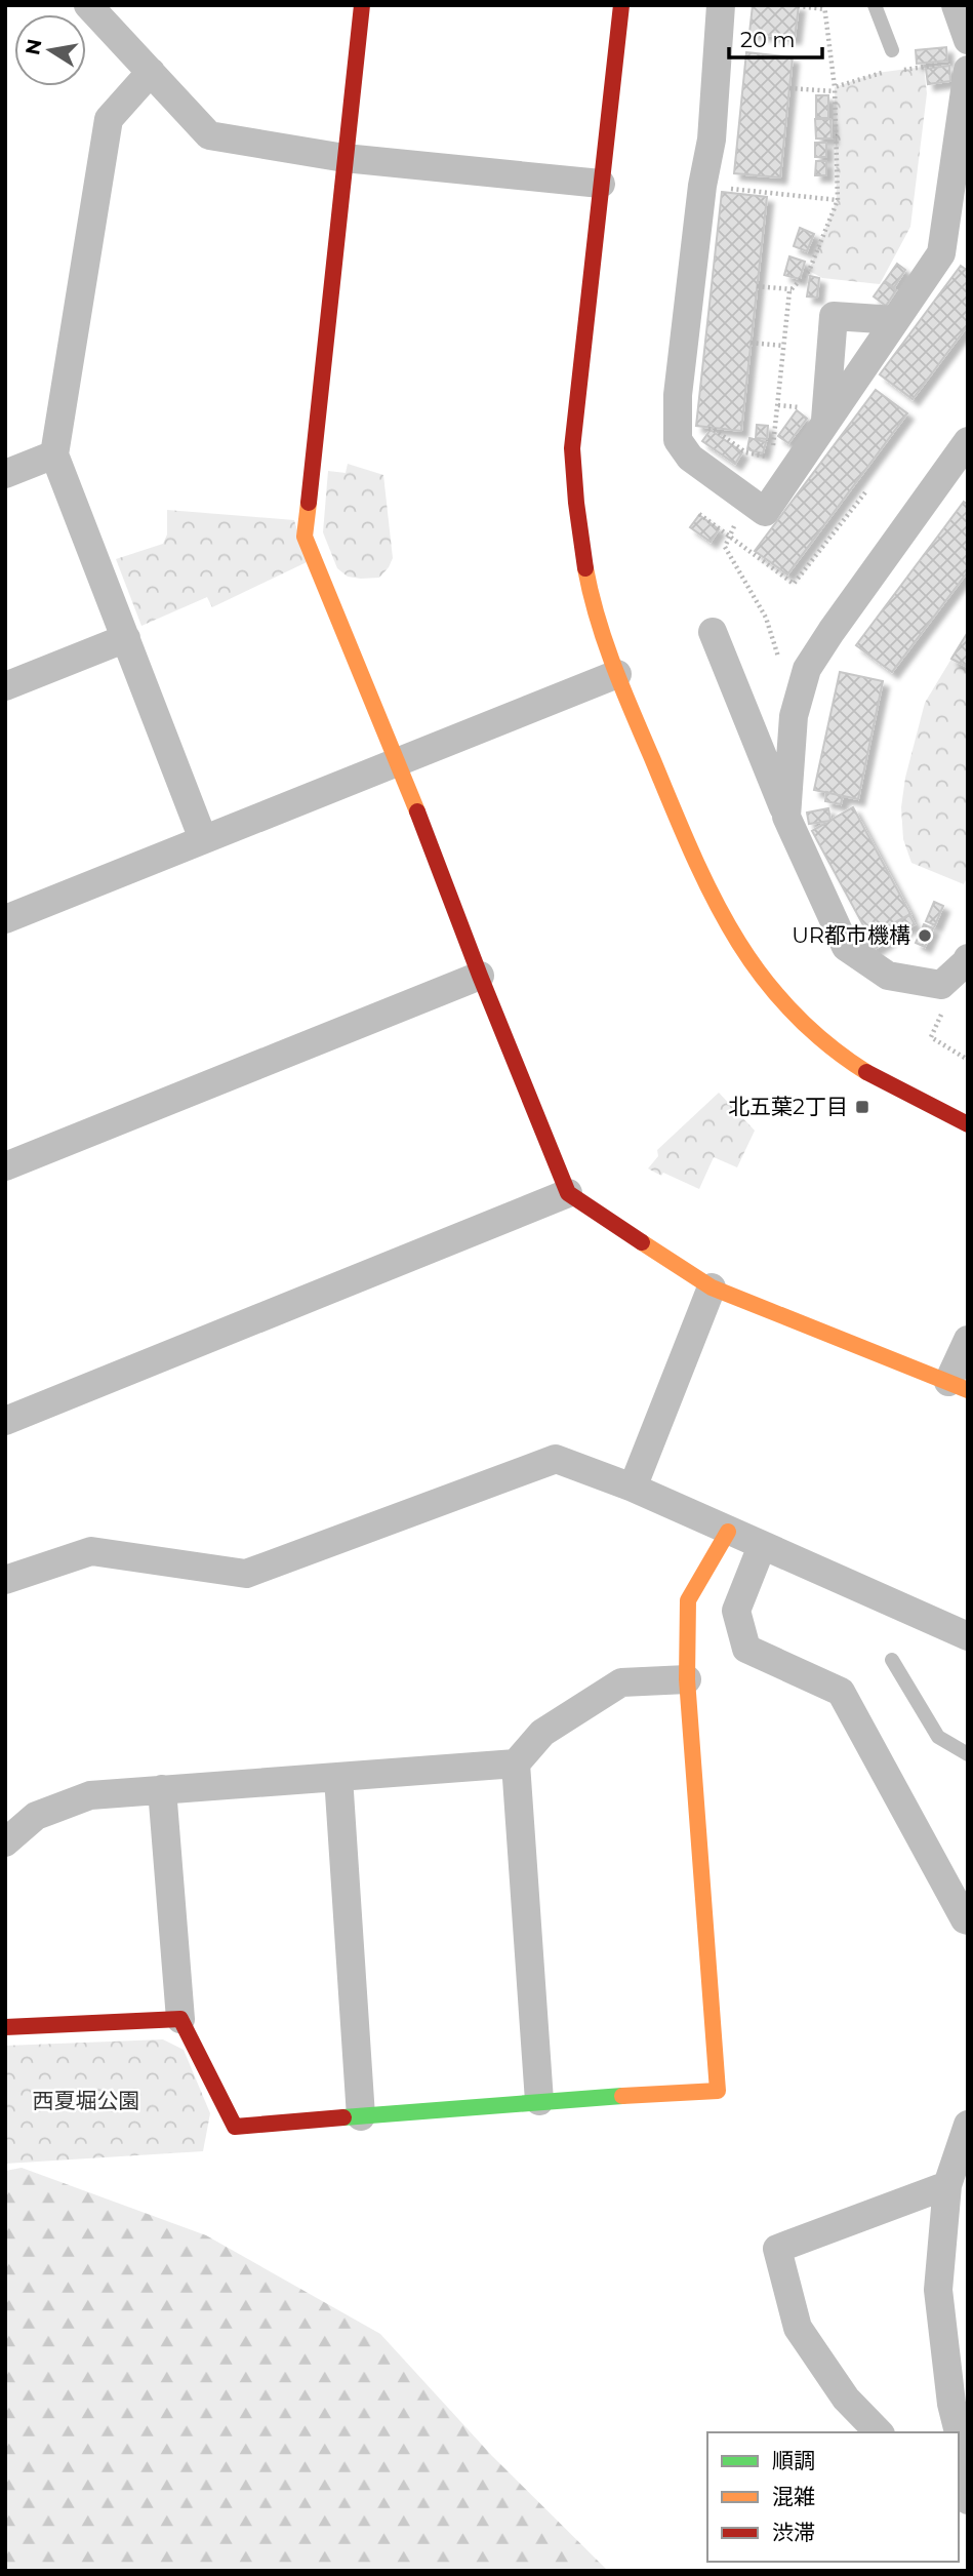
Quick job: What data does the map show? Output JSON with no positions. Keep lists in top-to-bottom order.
{
  "parks": ["西夏堀公園"],
  "places": {
    "other": ["UR都市機構"],
    "transit": ["北五葉2丁目"]
  },
  "legend": ["順調", "混雑", "渋滞"],
  "scale_bar": "20 m",
  "north": "left"
}
